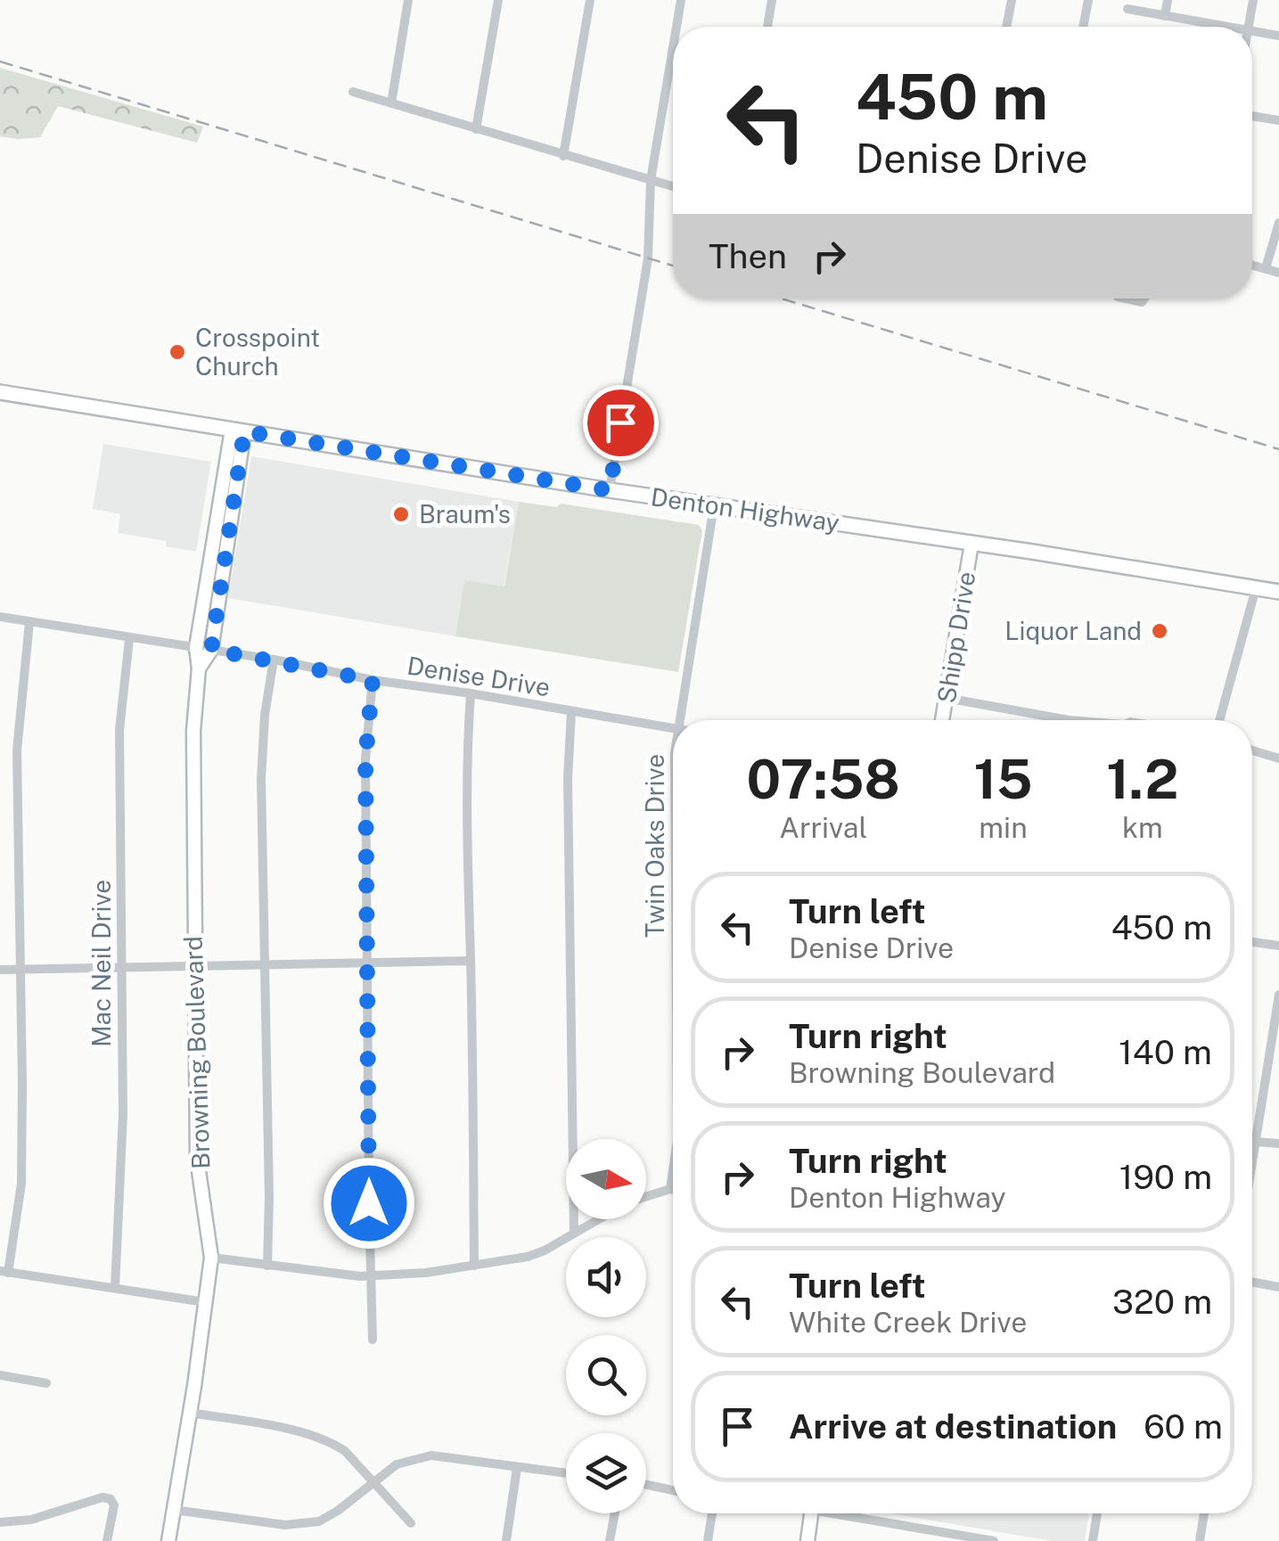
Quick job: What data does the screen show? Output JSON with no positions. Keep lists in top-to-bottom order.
{
  "streets": {
    "main road": ["Denton Highway"],
    "street": [
      "Shipp Drive",
      "Denise Drive",
      "Twin Oaks Drive",
      "Mac Neil Drive",
      "Browning Boulevard"
    ]
  },
  "crossings": [
    ["Denton Highway", "Shipp Drive"],
    ["Denton Highway", "Twin Oaks Drive"],
    ["Denton Highway", "Browning Boulevard"],
    ["Denise Drive", "Mac Neil Drive"],
    ["Denise Drive", "Browning Boulevard"]
  ],
  "places": ["Crosspoint Church", "Braum's", "Liquor Land"],
  "north": "right",
  "page": {
    "turn": ["450 m", "Denise Drive"],
    "then": "Then",
    "eta": [
      "07:58",
      "Arrival",
      "15",
      "min",
      "1.2",
      "km"
    ],
    "list": [
      {
        "name": "Turn left",
        "note": "Denise Drive",
        "value": "450 m"
      },
      {
        "name": "Turn right",
        "note": "Browning Boulevard",
        "value": "140 m"
      },
      {
        "name": "Turn right",
        "note": "Denton Highway",
        "value": "190 m"
      },
      {
        "name": "Turn left",
        "note": "White Creek Drive",
        "value": "320 m"
      },
      {
        "name": "Arrive at destination",
        "value": "60 m"
      }
    ]
  }
}
